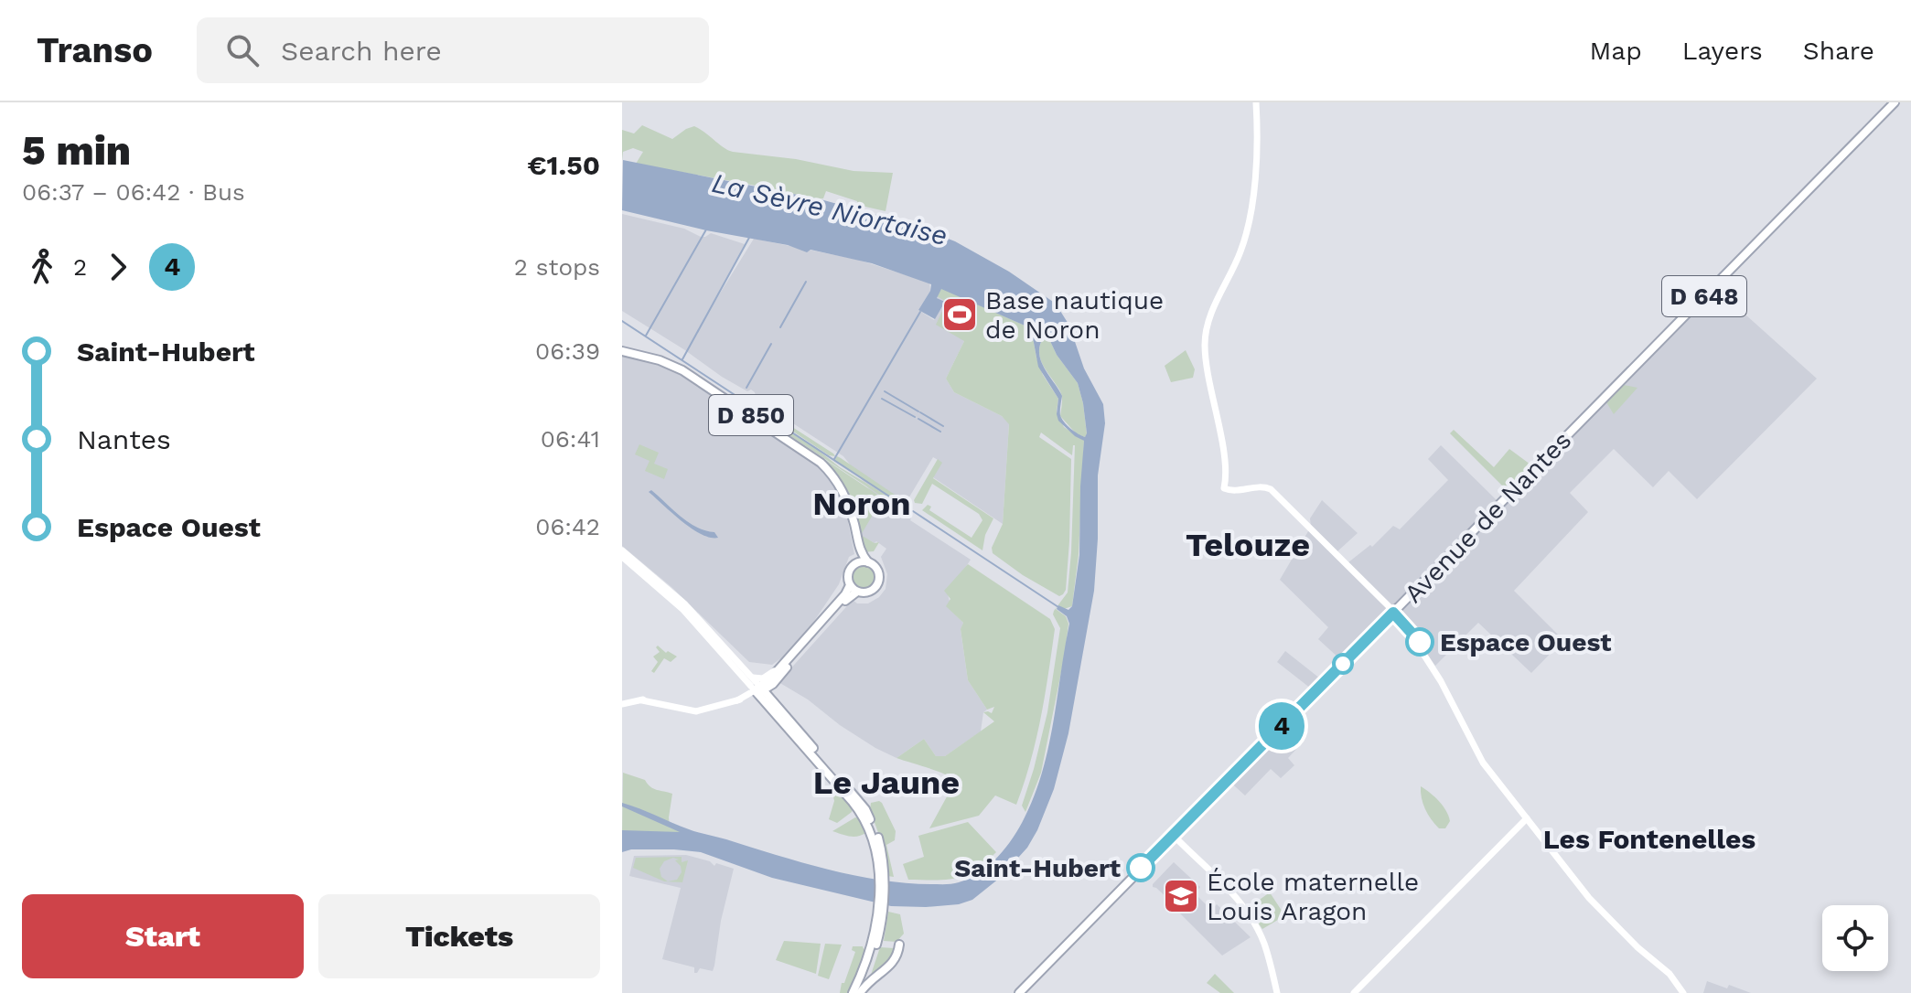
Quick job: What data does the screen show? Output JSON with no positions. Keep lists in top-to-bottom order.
{
  "streets": {
    "main road": ["D 648", "D 850", "Avenue de Nantes"]
  },
  "districts": [
    "Noron",
    "Telouze",
    "Le Jaune",
    "Les Fontenelles"
  ],
  "water": ["La Sèvre Niortaise"],
  "places": {
    "sports": ["Base nautique de Noron"],
    "other": ["Espace Ouest", "Saint-Hubert"],
    "school or university": ["École maternelle Louis Aragon"]
  },
  "lines": ["bus line 4"],
  "page": {
    "header": "Transo",
    "search": "Search here",
    "nav": ["Map", "Layers", "Share"],
    "heading": ["5 min", "06:37 – 06:42 · Bus", "€1.50"],
    "on_map": "4",
    "legs": ["2", "4", "2 stops"],
    "list": [
      {
        "name": "Saint-Hubert",
        "value": "06:39"
      },
      {
        "name": "Nantes",
        "value": "06:41"
      },
      {
        "name": "Espace Ouest",
        "value": "06:42"
      }
    ],
    "buttons": ["Start", "Tickets"]
  }
}
